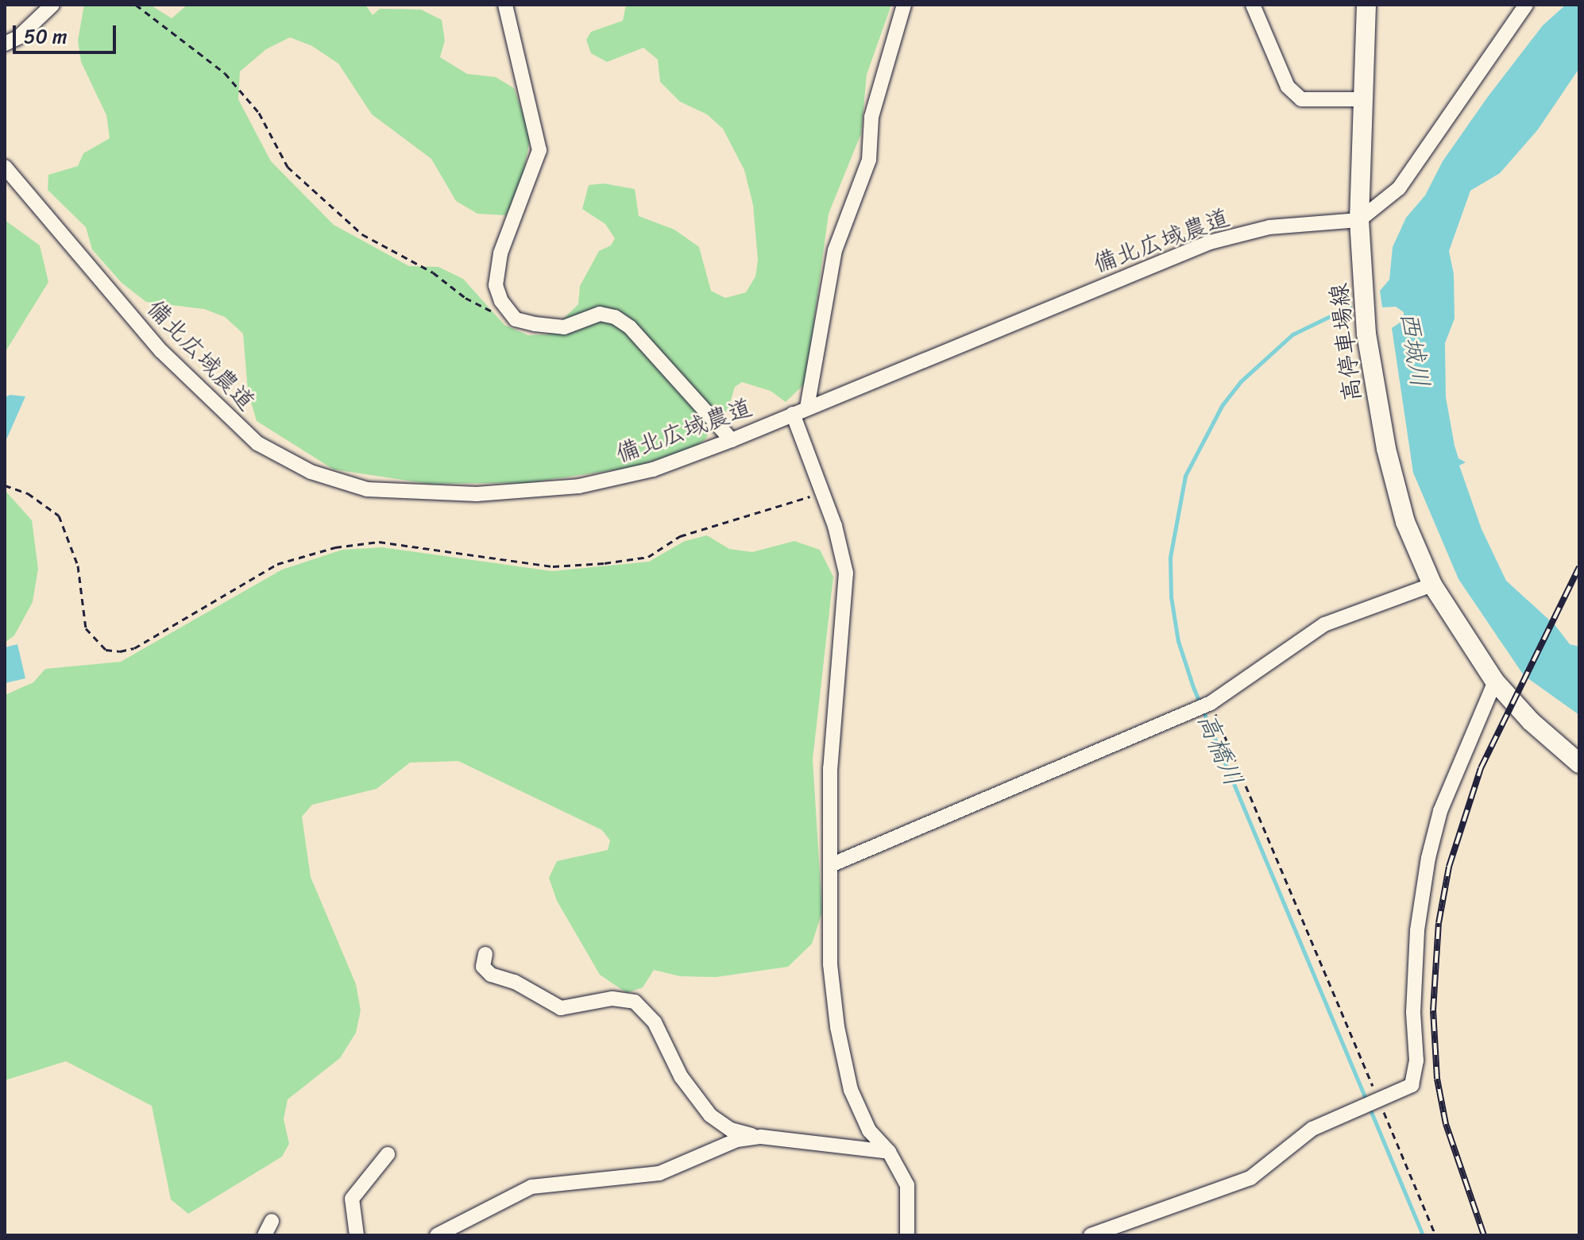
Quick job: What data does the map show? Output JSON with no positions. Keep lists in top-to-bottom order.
{
  "streets": {
    "main road": ["高停車場線"],
    "street": ["備北広域農道"]
  },
  "crossings": [
    ["備北広域農道", "高停車場線"]
  ],
  "water": ["西城川", "高橋川"],
  "scale_bar": "50 m"
}
